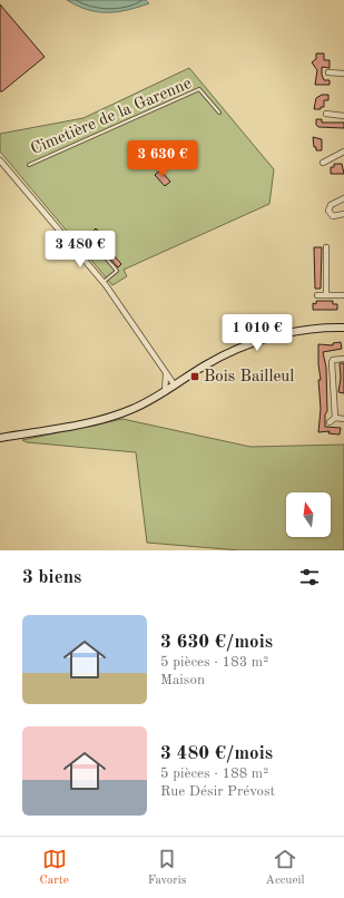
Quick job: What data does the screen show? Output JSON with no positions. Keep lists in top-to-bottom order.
{
  "streets": {
    "lane": ["Cimetière de la Garenne"]
  },
  "places": {
    "transit": ["Bois Bailleul"]
  },
  "north": "top",
  "page": {
    "price": ["3 630 €", "3 480 €", "1 010 €"],
    "heading": "3 biens",
    "list": [
      {
        "name": "3 630 €/mois",
        "note": "5 pièces · 183 m² · Maison"
      },
      {
        "name": "3 480 €/mois",
        "note": "5 pièces · 188 m² · Rue Désir Prévost"
      }
    ],
    "tabs": ["Carte", "Favoris", "Accueil"]
  }
}
